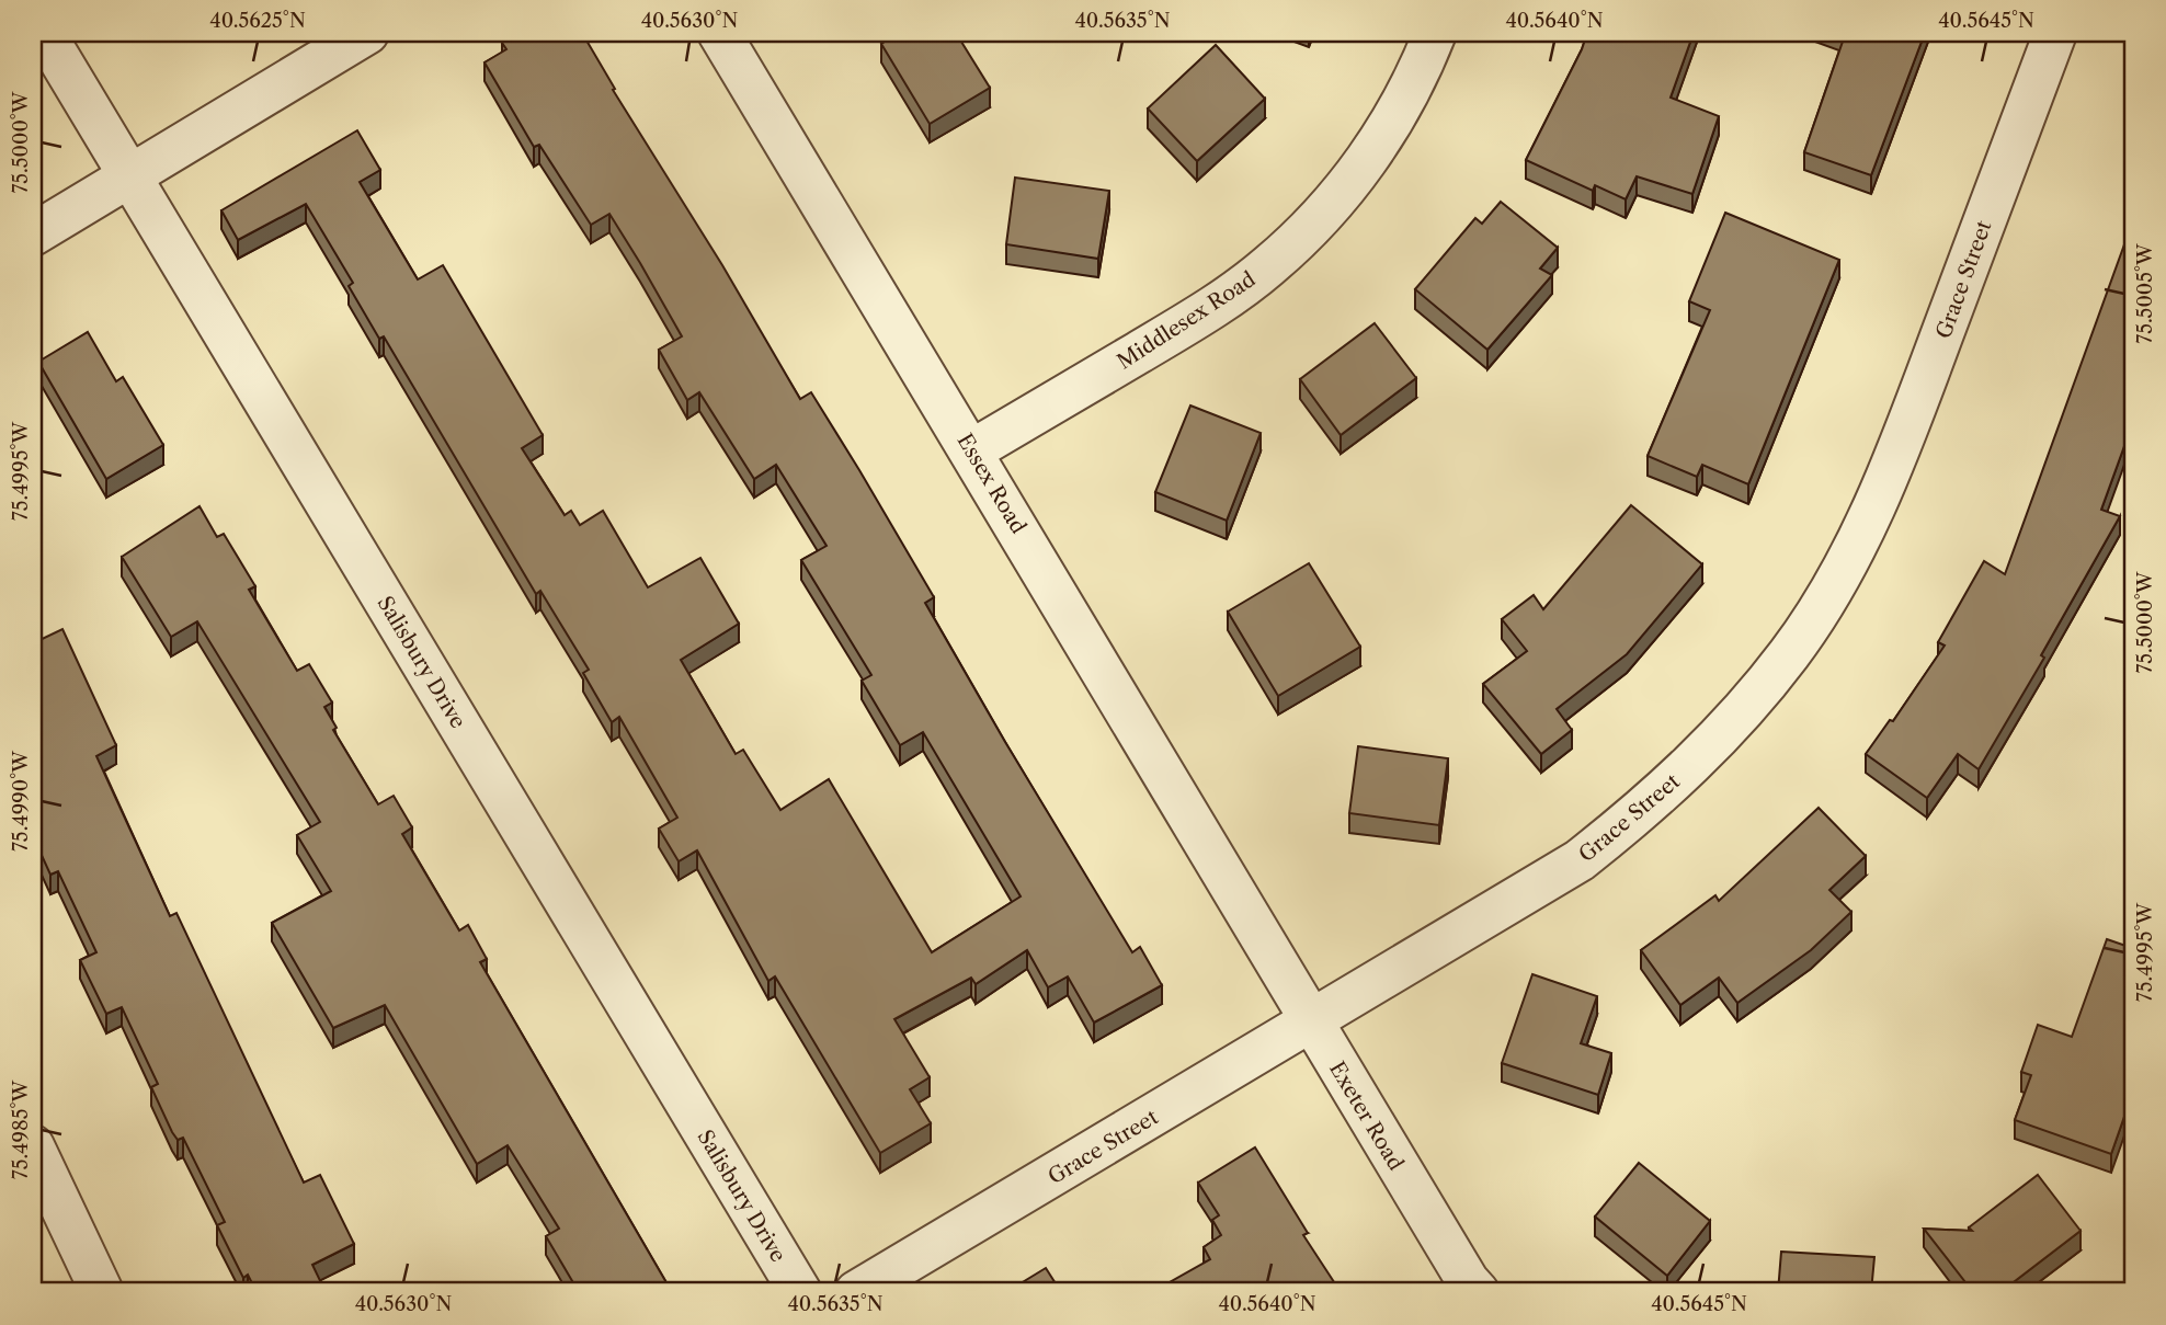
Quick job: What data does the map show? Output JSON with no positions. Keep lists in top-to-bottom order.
{
  "streets": {
    "street": [
      "Grace Street",
      "Middlesex Road",
      "Essex Road",
      "Salisbury Drive",
      "Exeter Road"
    ]
  },
  "crossings": [
    ["Grace Street", "Exeter Road"],
    ["Middlesex Road", "Essex Road"],
    ["Essex Road", "Exeter Road"]
  ],
  "coordinates": [
    "40.5625°N",
    "40.5630°N",
    "40.5635°N",
    "40.5640°N",
    "40.5645°N",
    "75.5000°W",
    "75.5005°W",
    "75.4995°W",
    "75.4990°W",
    "75.4985°W"
  ]
}
